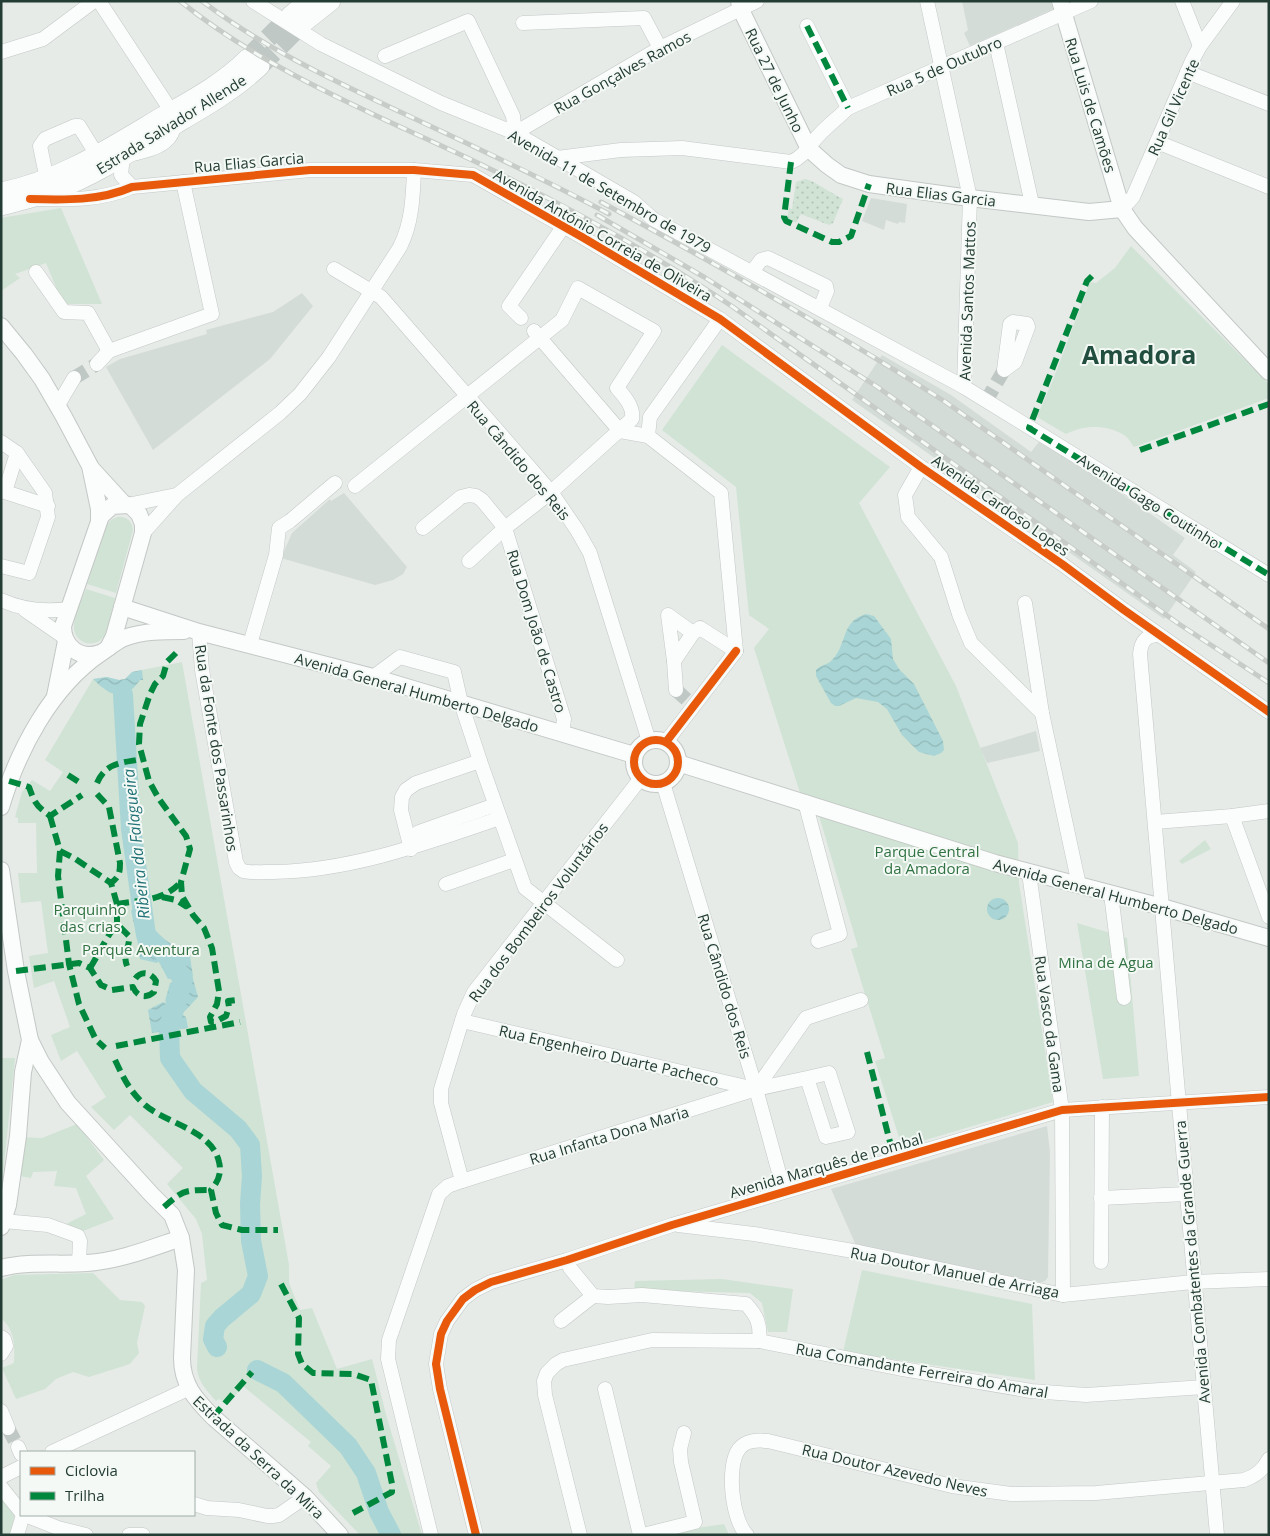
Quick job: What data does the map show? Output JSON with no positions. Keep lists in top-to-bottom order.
{
  "streets": {
    "main road": ["Estrada Salvador Allende", "Rua Elias Garcia"],
    "street": [
      "Rua 5 de Outubro",
      "Rua Gonçalves Ramos",
      "Rua 27 de Junho",
      "Rua Luis de Camões",
      "Rua Gil Vicente",
      "Avenida 11 de Setembro de 1979",
      "Avenida António Correia de Oliveira",
      "Avenida Santos Mattos",
      "Rua Cândido dos Reis",
      "Avenida Gago Coutinho",
      "Avenida Cardoso Lopes",
      "Rua Dom João de Castro",
      "Avenida General Humberto Delgado",
      "Rua da Fonte dos Passarinhos",
      "Rua dos Bombeiros Voluntários",
      "Rua Vasco da Gama",
      "Rua Engenheiro Duarte Pacheco",
      "Rua Infanta Dona Maria",
      "Avenida Marquês de Pombal",
      "Avenida Combatentes da Grande Guerra",
      "Rua Doutor Manuel de Arriaga",
      "Rua Comandante Ferreira do Amaral",
      "Estrada da Serra da Mira",
      "Rua Doutor Azevedo Neves"
    ]
  },
  "crossings": [
    ["Rua 5 de Outubro", "Rua 27 de Junho"],
    ["Rua 5 de Outubro", "Rua Luis de Camões"],
    ["Rua 5 de Outubro", "Rua Elias Garcia"],
    ["Rua 5 de Outubro", "Avenida Santos Mattos"],
    ["Rua Gonçalves Ramos", "Rua 27 de Junho"],
    ["Rua Gonçalves Ramos", "Avenida 11 de Setembro de 1979"],
    ["Rua 27 de Junho", "Rua Elias Garcia"],
    ["Rua Luis de Camões", "Rua Gil Vicente"],
    ["Rua Luis de Camões", "Rua Elias Garcia"],
    ["Rua Gil Vicente", "Rua Elias Garcia"],
    ["Estrada Salvador Allende", "Rua Elias Garcia"],
    ["Rua Elias Garcia", "Avenida António Correia de Oliveira"],
    ["Rua Elias Garcia", "Avenida Santos Mattos"],
    ["Avenida 11 de Setembro de 1979", "Avenida Santos Mattos"],
    ["Avenida António Correia de Oliveira", "Avenida Cardoso Lopes"],
    ["Avenida Santos Mattos", "Avenida Gago Coutinho"],
    ["Rua Cândido dos Reis", "Avenida General Humberto Delgado"],
    ["Rua Cândido dos Reis", "Rua dos Bombeiros Voluntários"],
    ["Rua Cândido dos Reis", "Rua Engenheiro Duarte Pacheco"],
    ["Rua Cândido dos Reis", "Rua Infanta Dona Maria"],
    ["Rua Cândido dos Reis", "Avenida Marquês de Pombal"],
    ["Avenida Cardoso Lopes", "Avenida Combatentes da Grande Guerra"],
    ["Rua Dom João de Castro", "Avenida General Humberto Delgado"],
    ["Avenida General Humberto Delgado", "Rua da Fonte dos Passarinhos"],
    ["Avenida General Humberto Delgado", "Rua dos Bombeiros Voluntários"],
    ["Avenida General Humberto Delgado", "Rua Vasco da Gama"],
    ["Avenida General Humberto Delgado", "Avenida Combatentes da Grande Guerra"],
    ["Rua dos Bombeiros Voluntários", "Rua Engenheiro Duarte Pacheco"],
    ["Rua dos Bombeiros Voluntários", "Rua Infanta Dona Maria"],
    ["Rua Vasco da Gama", "Avenida Marquês de Pombal"],
    ["Rua Vasco da Gama", "Rua Doutor Manuel de Arriaga"],
    ["Rua Engenheiro Duarte Pacheco", "Rua Infanta Dona Maria"],
    ["Avenida Marquês de Pombal", "Avenida Combatentes da Grande Guerra"],
    ["Avenida Marquês de Pombal", "Rua Doutor Manuel de Arriaga"],
    ["Avenida Combatentes da Grande Guerra", "Rua Doutor Manuel de Arriaga"],
    ["Avenida Combatentes da Grande Guerra", "Rua Comandante Ferreira do Amaral"],
    ["Avenida Combatentes da Grande Guerra", "Rua Doutor Azevedo Neves"]
  ],
  "districts": ["Amadora"],
  "water": ["Ribeira da Falagueira"],
  "parks": [
    "Parque Central da Amadora",
    "Parquinho das crias",
    "Parque Aventura",
    "Mina de Agua"
  ],
  "legend": ["Ciclovia", "Trilha"]
}
